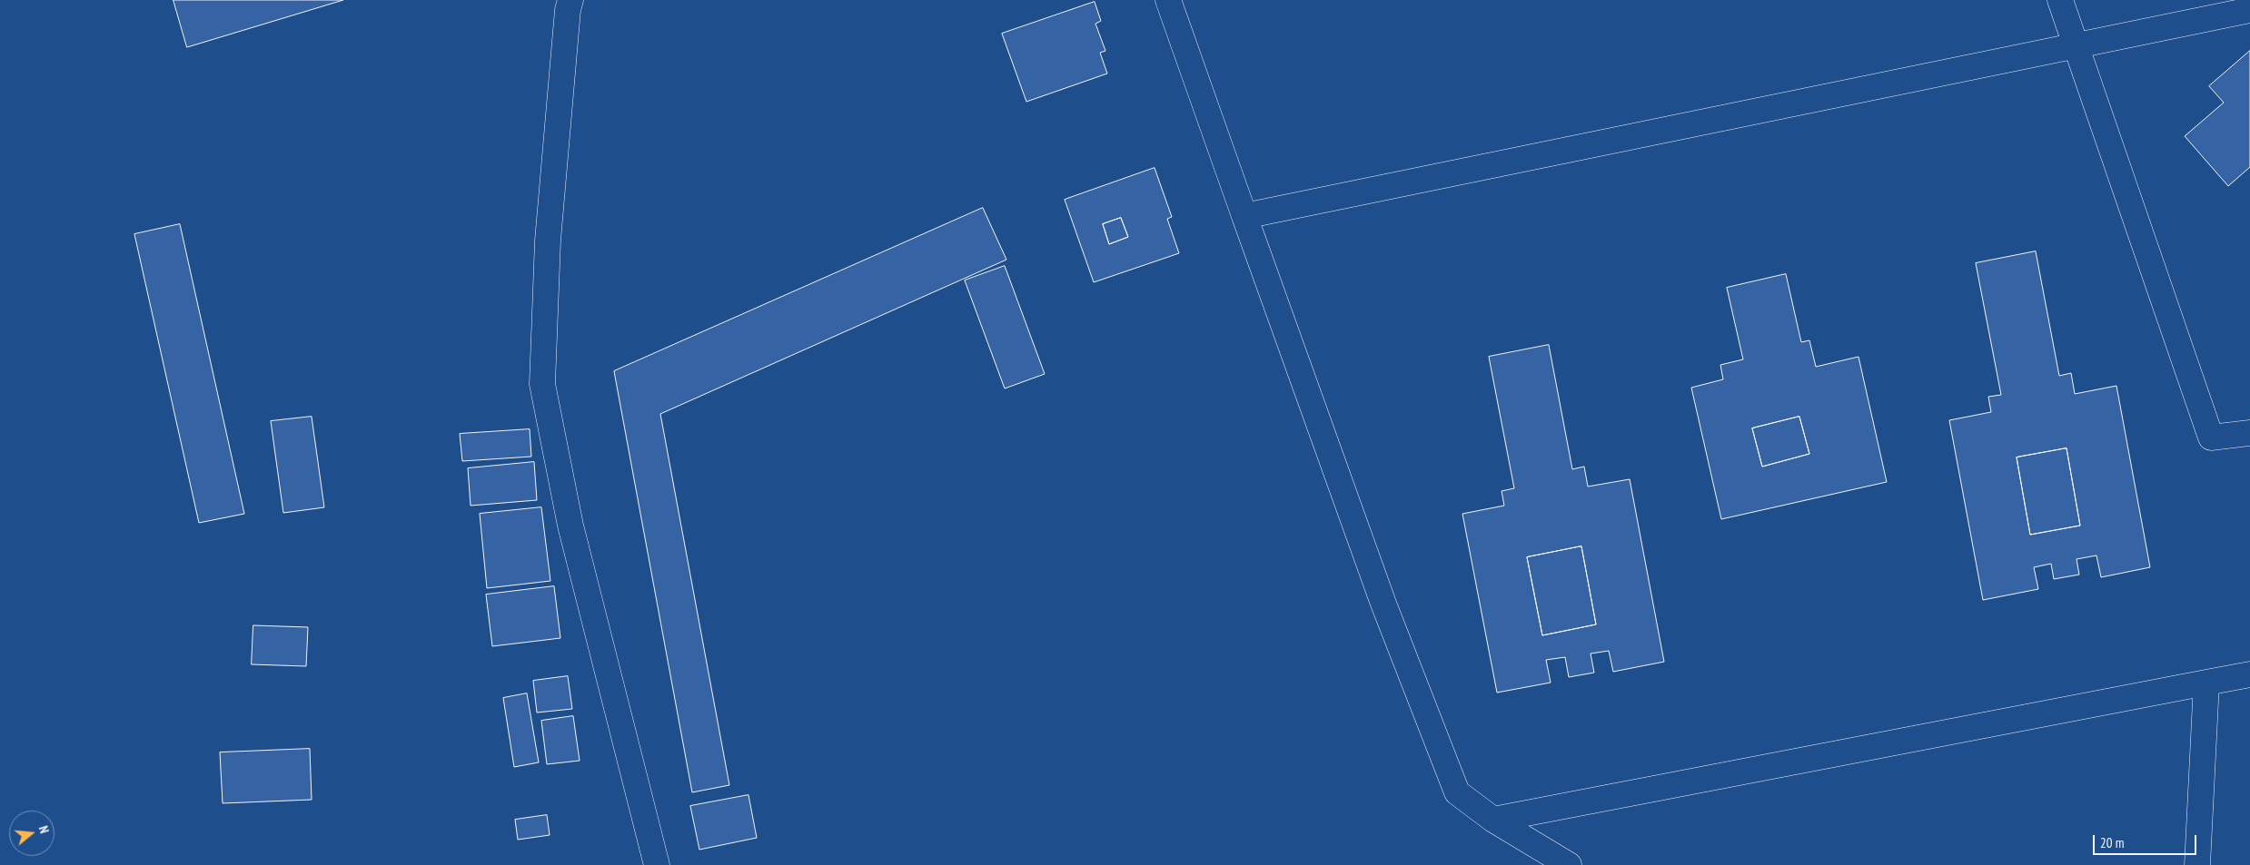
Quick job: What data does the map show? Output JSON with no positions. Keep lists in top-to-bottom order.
{
  "scale_bar": "20 m",
  "north": "right"
}
